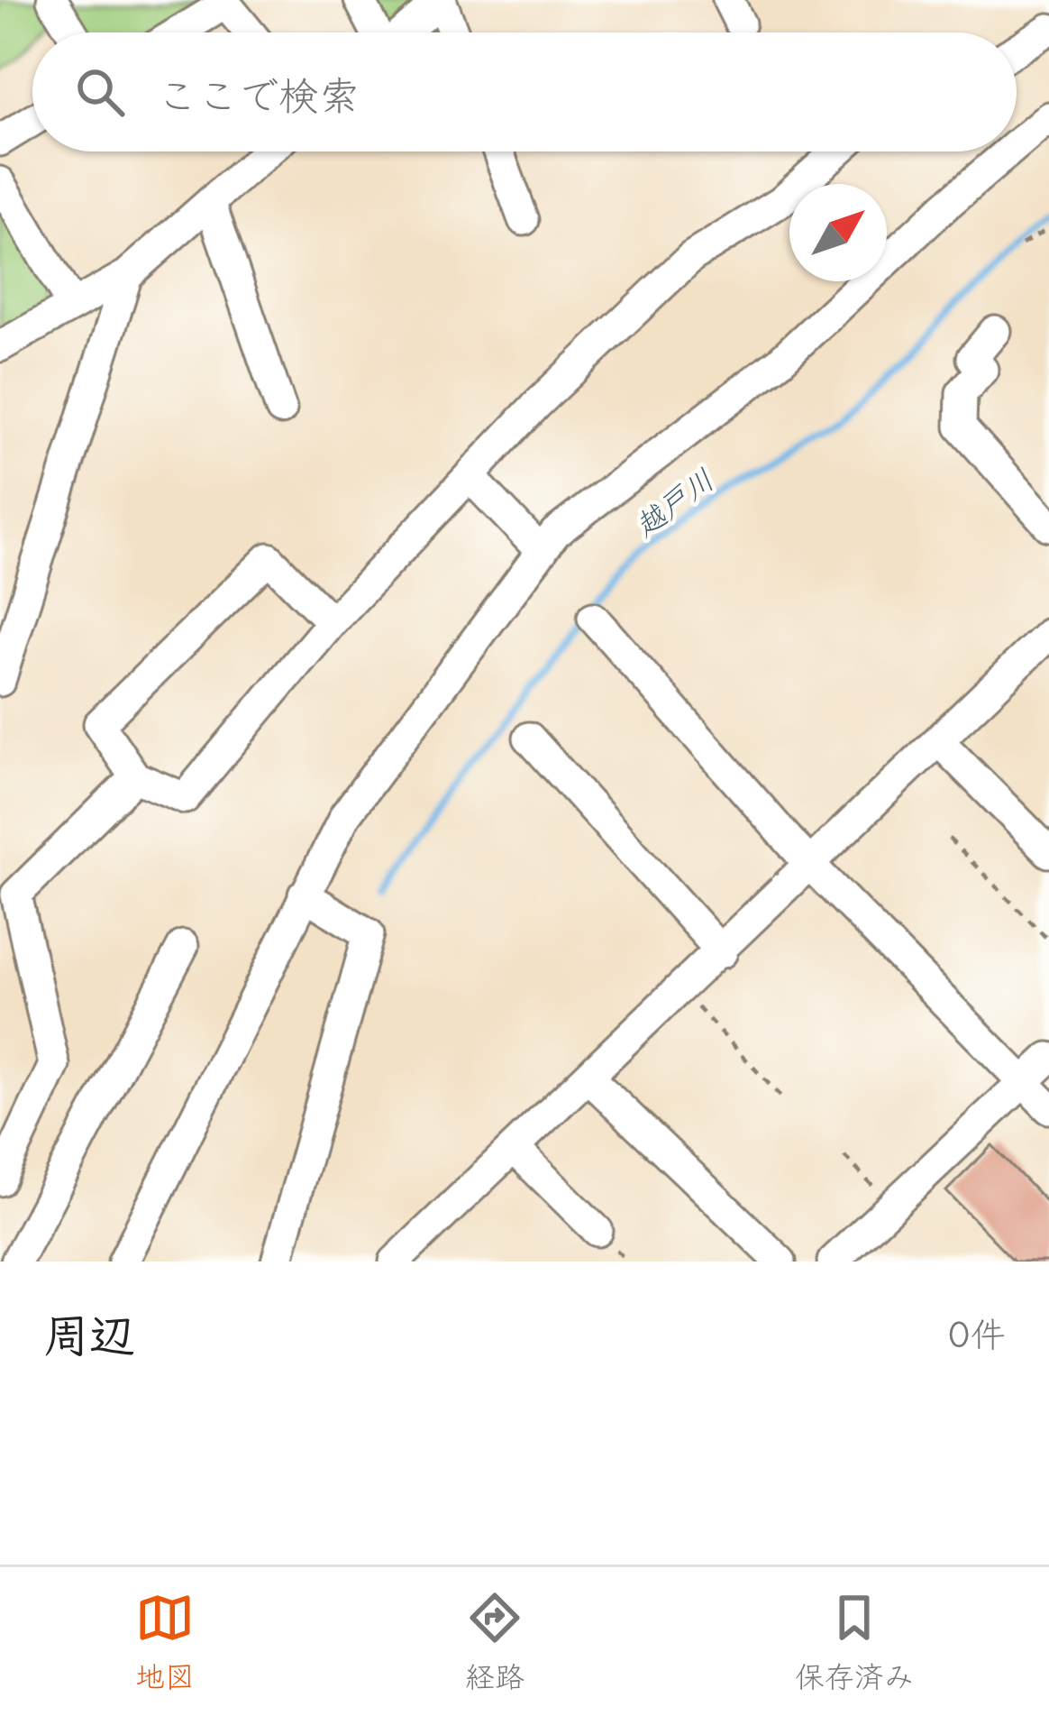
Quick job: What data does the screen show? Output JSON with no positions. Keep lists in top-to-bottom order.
{
  "water": ["越戸川"],
  "north": "top right",
  "page": {
    "search": "ここで検索",
    "heading": ["周辺", "0件"],
    "nav": ["地図", "経路", "保存済み"]
  }
}
